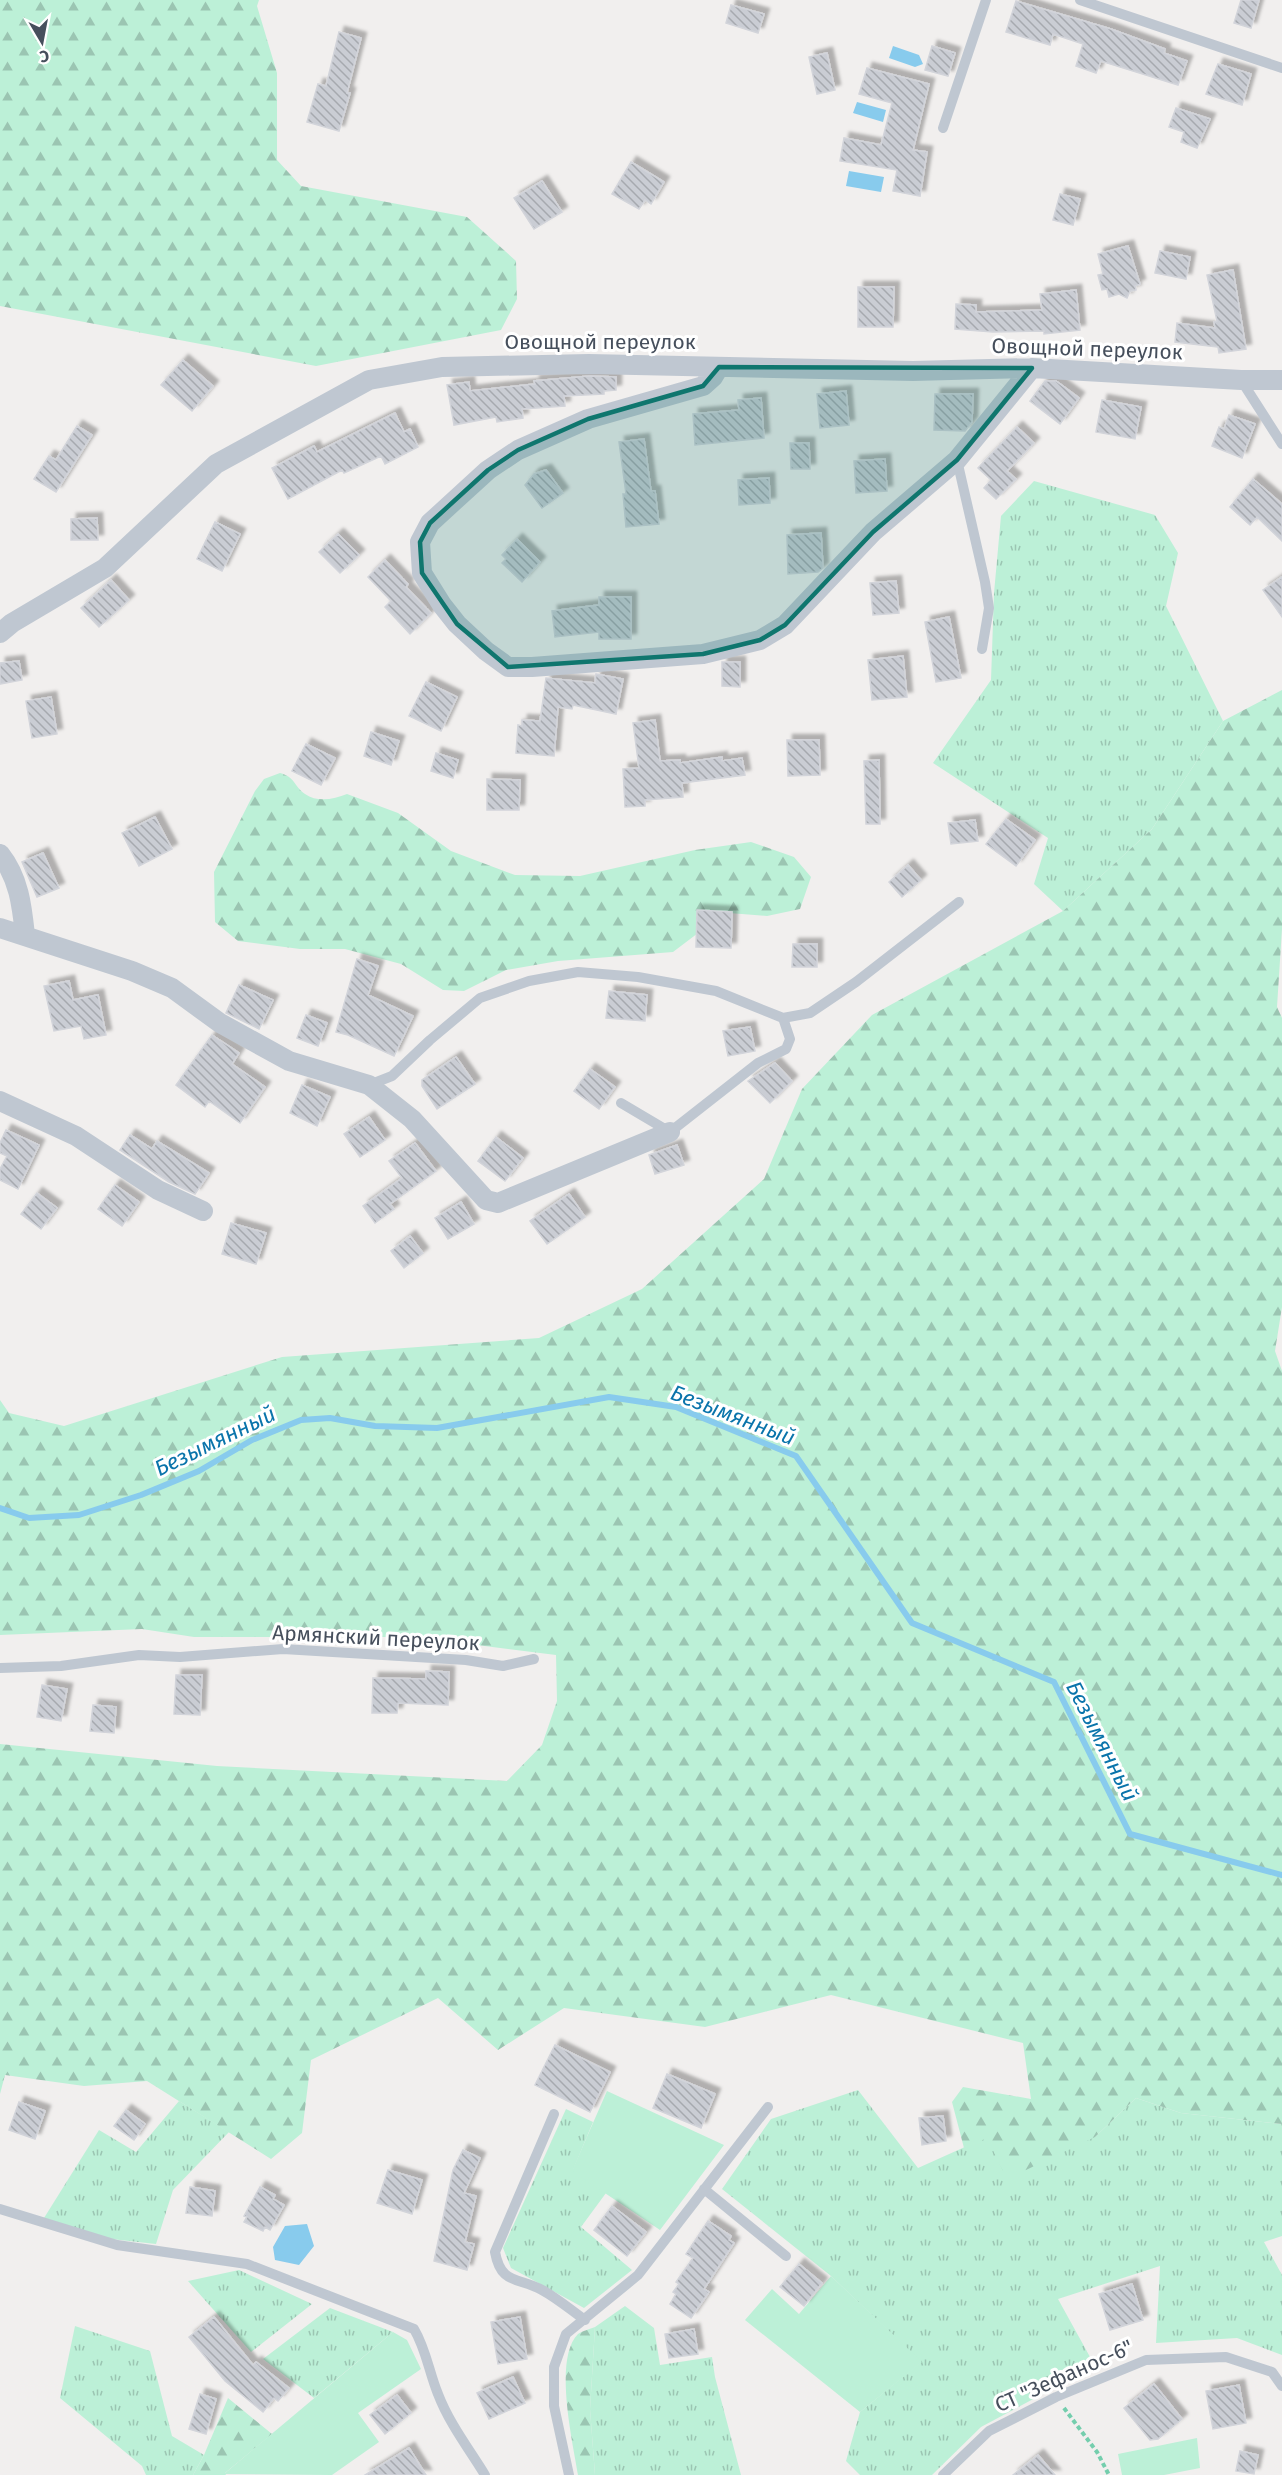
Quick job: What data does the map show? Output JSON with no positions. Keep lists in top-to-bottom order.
{
  "streets": {
    "street": ["Овощной переулок"],
    "lane": ["Армянский переулок", "СТ \"Зефанос-6\""]
  },
  "water": ["Безымянный"],
  "north": "bottom"
}
